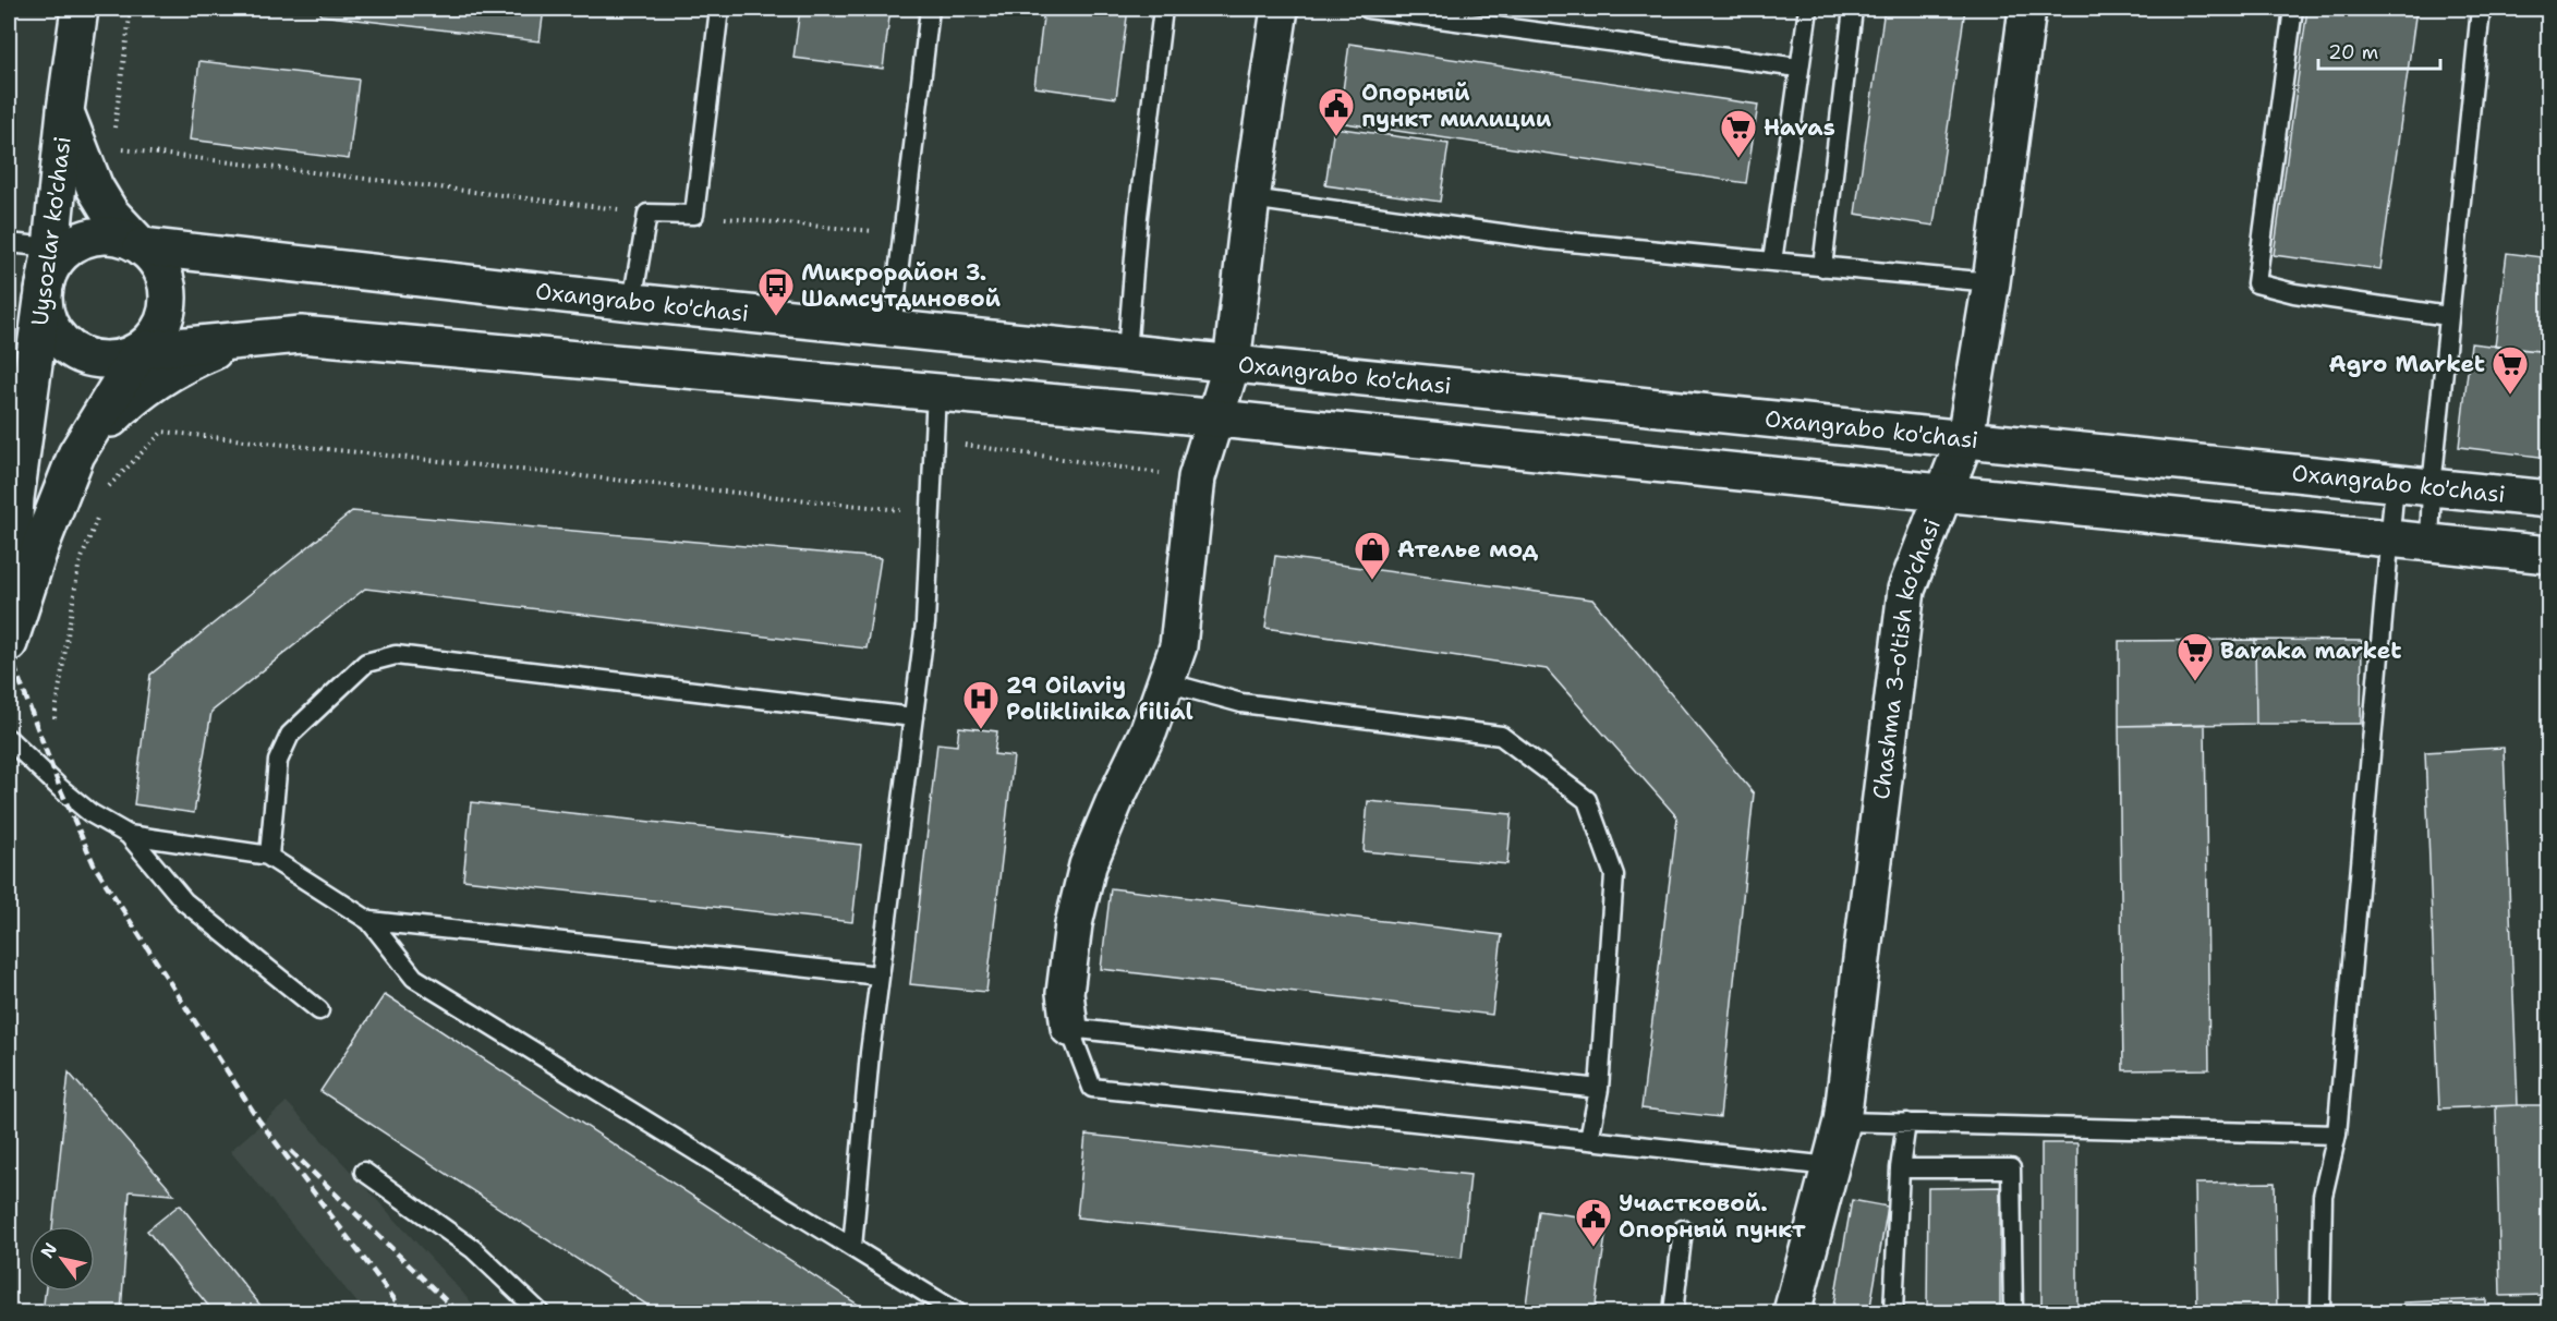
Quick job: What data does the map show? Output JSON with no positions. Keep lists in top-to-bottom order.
{
  "streets": {
    "main road": ["Uysozlar ko'chasi", "Oxangrabo ko'chasi", "Chashma 3-o'tish ko'chasi"]
  },
  "crossings": [
    ["Uysozlar ko'chasi", "Oxangrabo ko'chasi"],
    ["Oxangrabo ko'chasi", "Chashma 3-o'tish ko'chasi"]
  ],
  "places": {
    "public building": ["Опорный пункт милиции", "Участковой. Опорный пункт"],
    "supermarket": ["Havas", "Agro Market", "Baraka market"],
    "bus stop": ["Микрорайон З. Шамсутдиновой"],
    "shop": ["Ателье мод"],
    "hospital": ["29 Oilaviy Poliklinika filial"]
  },
  "scale_bar": "20 m",
  "north": "top left"
}
